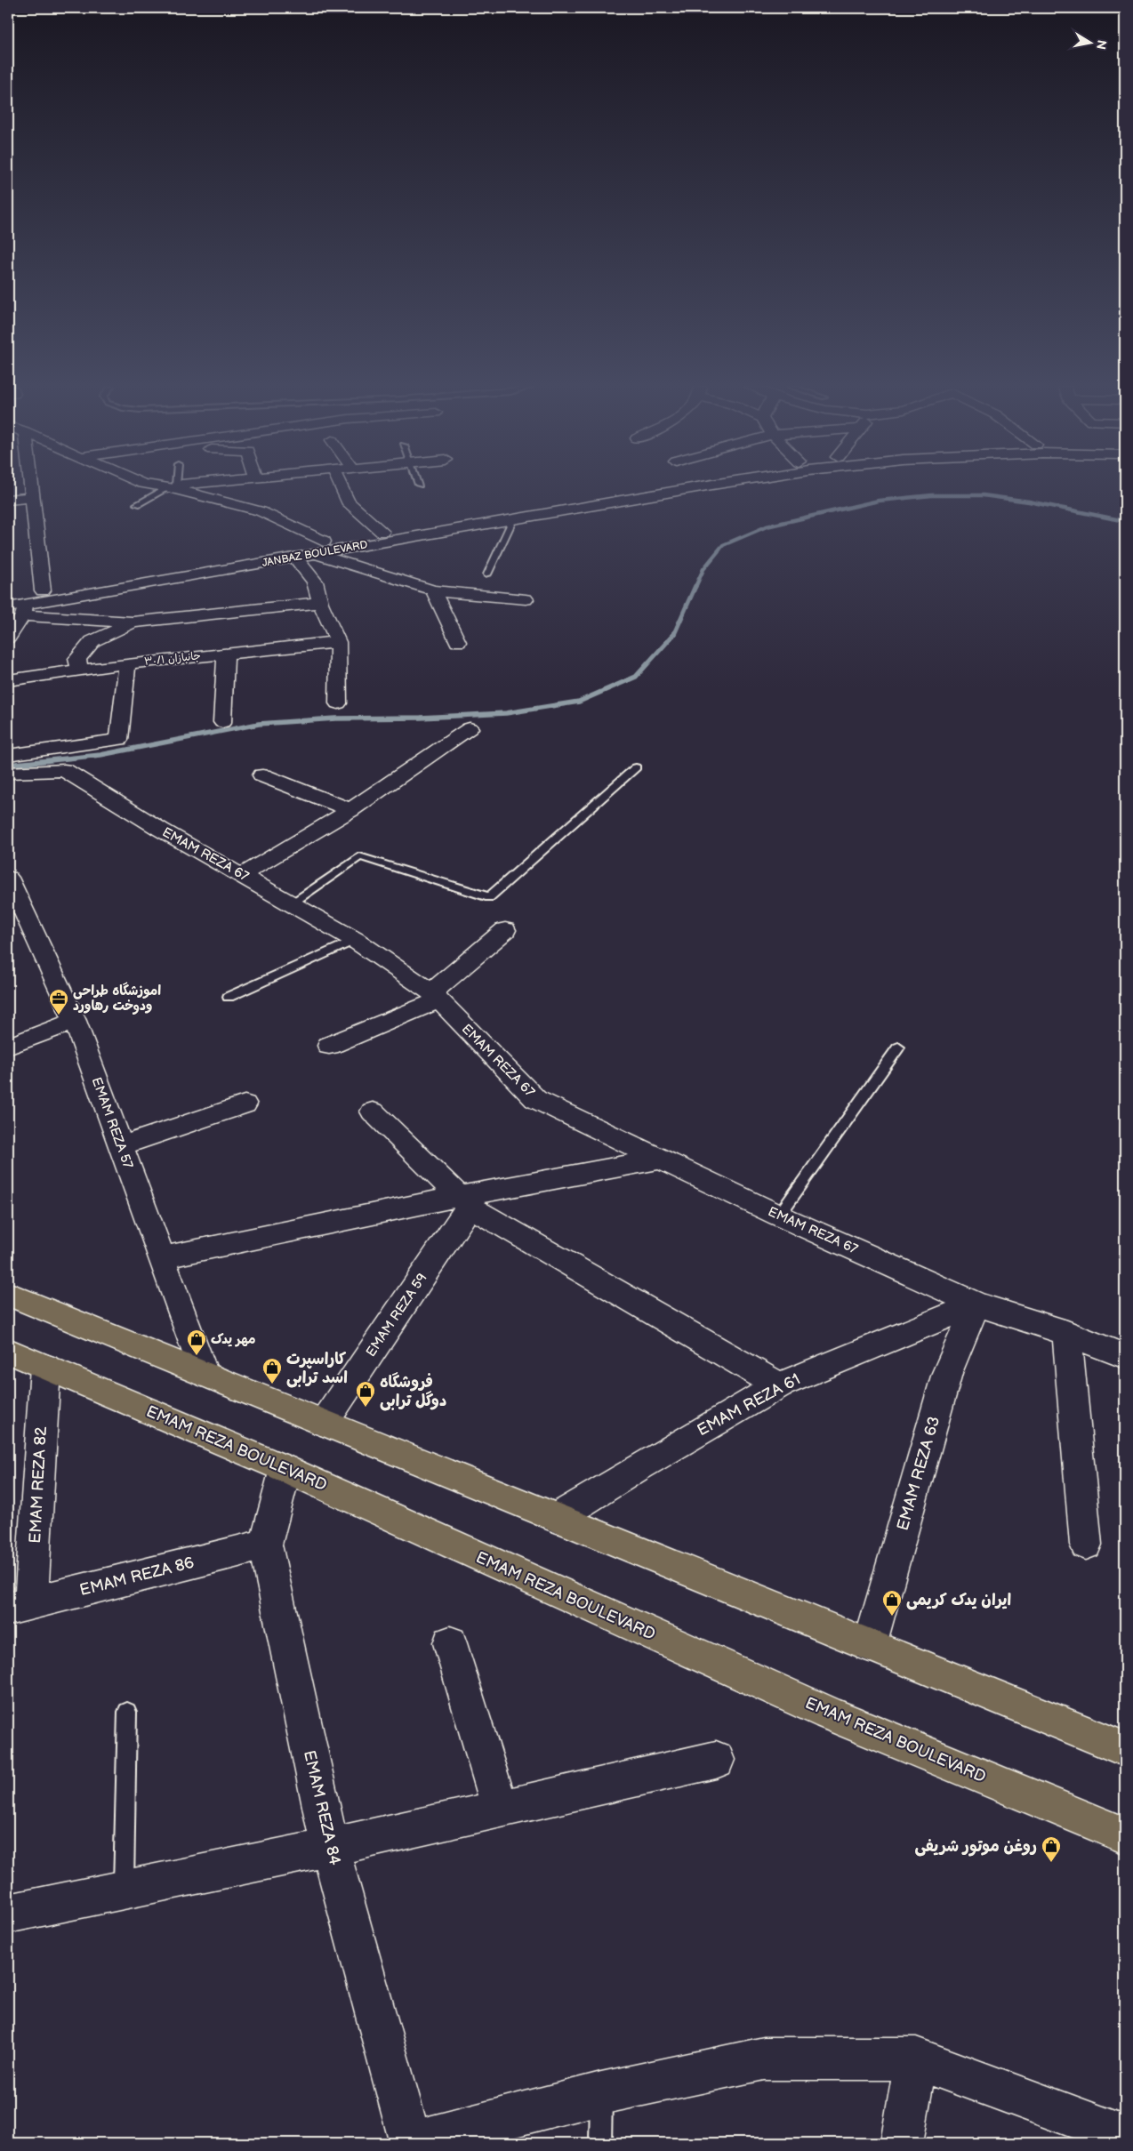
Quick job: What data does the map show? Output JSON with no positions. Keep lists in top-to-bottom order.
{
  "streets": {
    "main road": ["EMAM REZA BOULEVARD"],
    "street": [
      "JANBAZ BOULEVARD",
      "جانبازان ۳۰/۱",
      "EMAM REZA 67",
      "EMAM REZA 57",
      "EMAM REZA 59",
      "EMAM REZA 61",
      "EMAM REZA 63",
      "EMAM REZA 82",
      "EMAM REZA 86",
      "EMAM REZA 84"
    ]
  },
  "crossings": [
    ["EMAM REZA 67", "EMAM REZA 61"],
    ["EMAM REZA 67", "EMAM REZA 63"],
    ["EMAM REZA 61", "EMAM REZA 63"],
    ["EMAM REZA BOULEVARD", "EMAM REZA 82"],
    ["EMAM REZA BOULEVARD", "EMAM REZA 84"],
    ["EMAM REZA 82", "EMAM REZA 86"],
    ["EMAM REZA 86", "EMAM REZA 84"]
  ],
  "places": {
    "office": ["اموزشگاه طراحی ودوخت رهاورد"],
    "shop": [
      "مهر یدک",
      "کاراسپرت اسد ترابی",
      "فروشگاه دوگل ترابی",
      "ایران یدک کریمی",
      "روغن موتور شریفی"
    ]
  },
  "north": "right"
}
